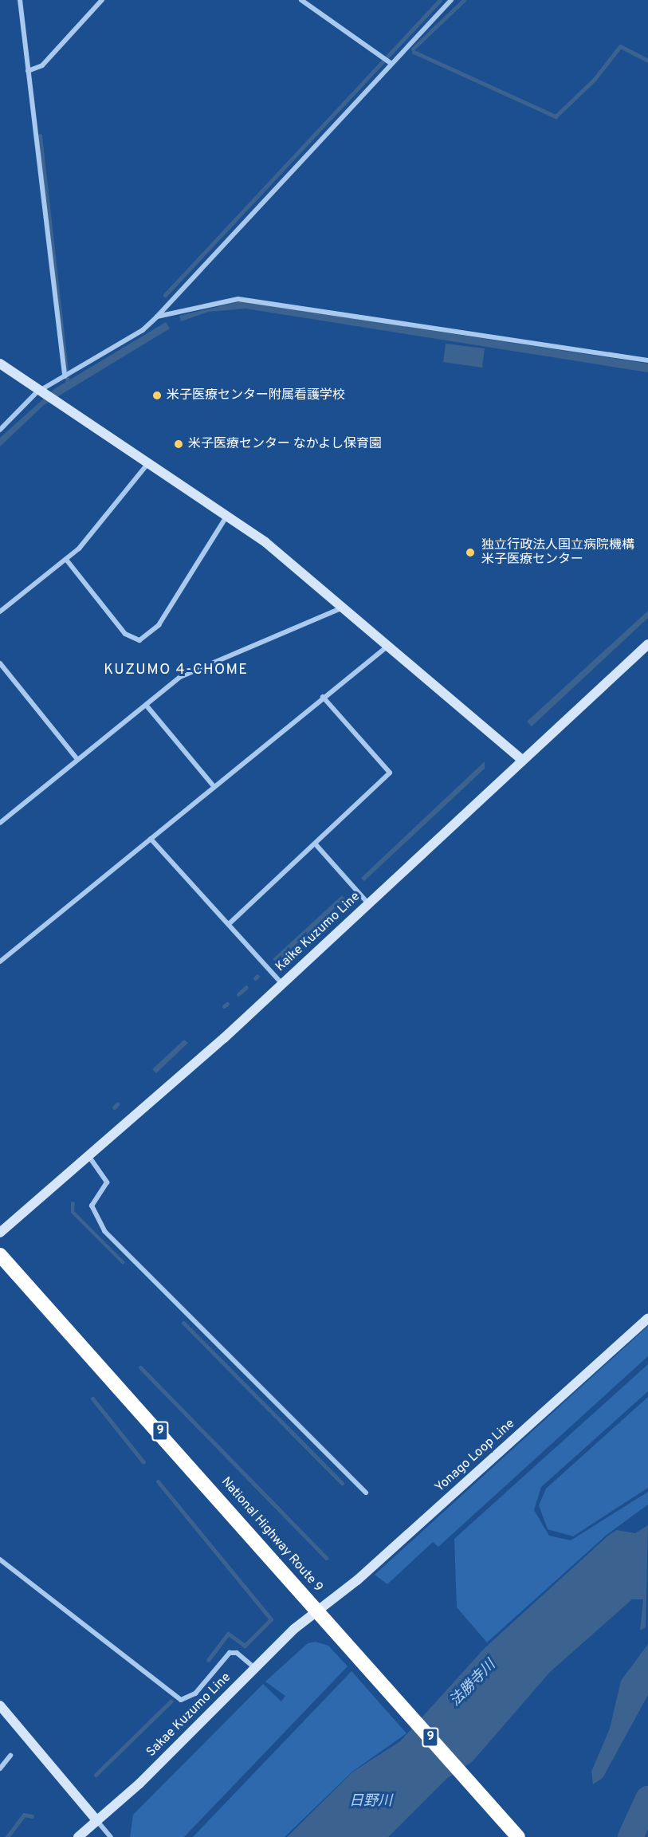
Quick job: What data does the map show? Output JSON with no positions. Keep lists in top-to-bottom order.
{
  "streets": {
    "highway": ["9", "National Highway Route 9"],
    "main road": ["Kaike Kuzumo Line", "Yonago Loop Line", "Sakae Kuzumo Line"]
  },
  "crossings": [
    ["Yonago Loop Line", "National Highway Route 9"],
    ["Yonago Loop Line", "Sakae Kuzumo Line"],
    ["National Highway Route 9", "Sakae Kuzumo Line"]
  ],
  "districts": ["KUZUMO 4-CHOME"],
  "water": ["法勝寺川", "日野川"],
  "places": ["米子医療センター附属看護学校", "米子医療センター なかよし保育園", "独立行政法人国立病院機構 米子医療センター"]
}
